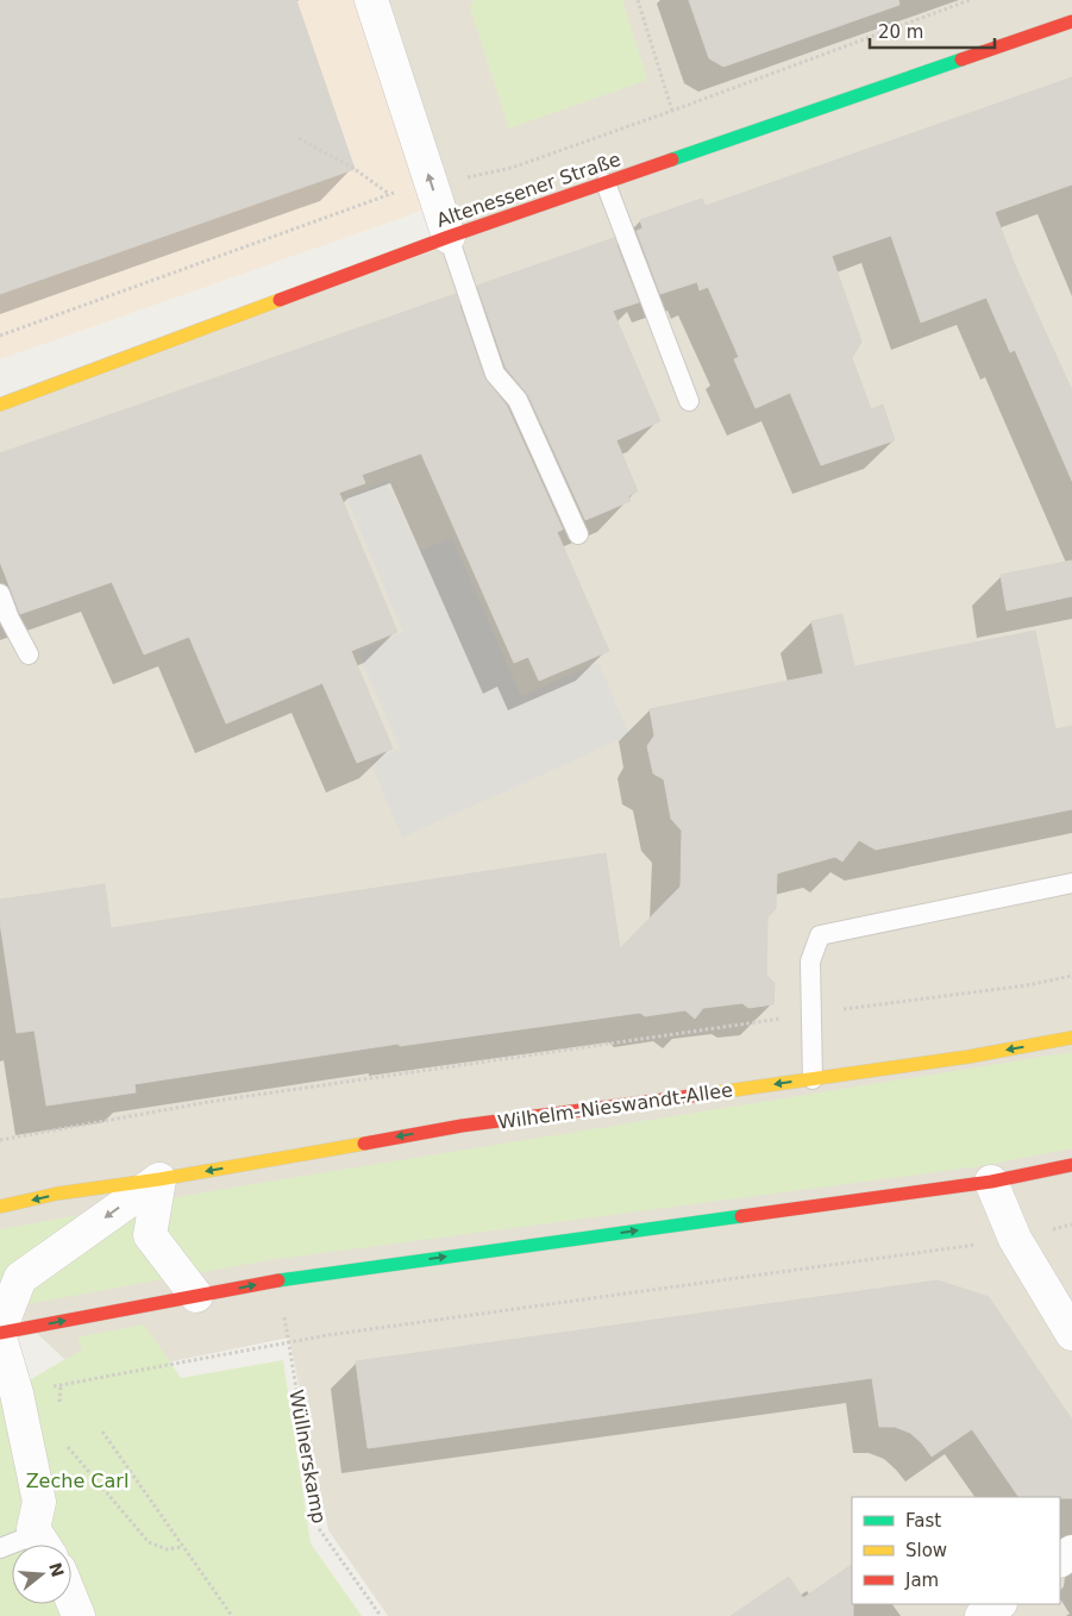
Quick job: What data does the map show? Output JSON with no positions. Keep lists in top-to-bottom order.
{
  "streets": {
    "main road": ["Altenessener Straße", "Wilhelm-Nieswandt-Allee"],
    "path": ["Wüllnerskamp"]
  },
  "crossings": [
    ["Wilhelm-Nieswandt-Allee", "Wüllnerskamp"]
  ],
  "parks": ["Zeche Carl"],
  "legend": ["Fast", "Slow", "Jam"],
  "scale_bar": "20 m",
  "north": "right"
}
